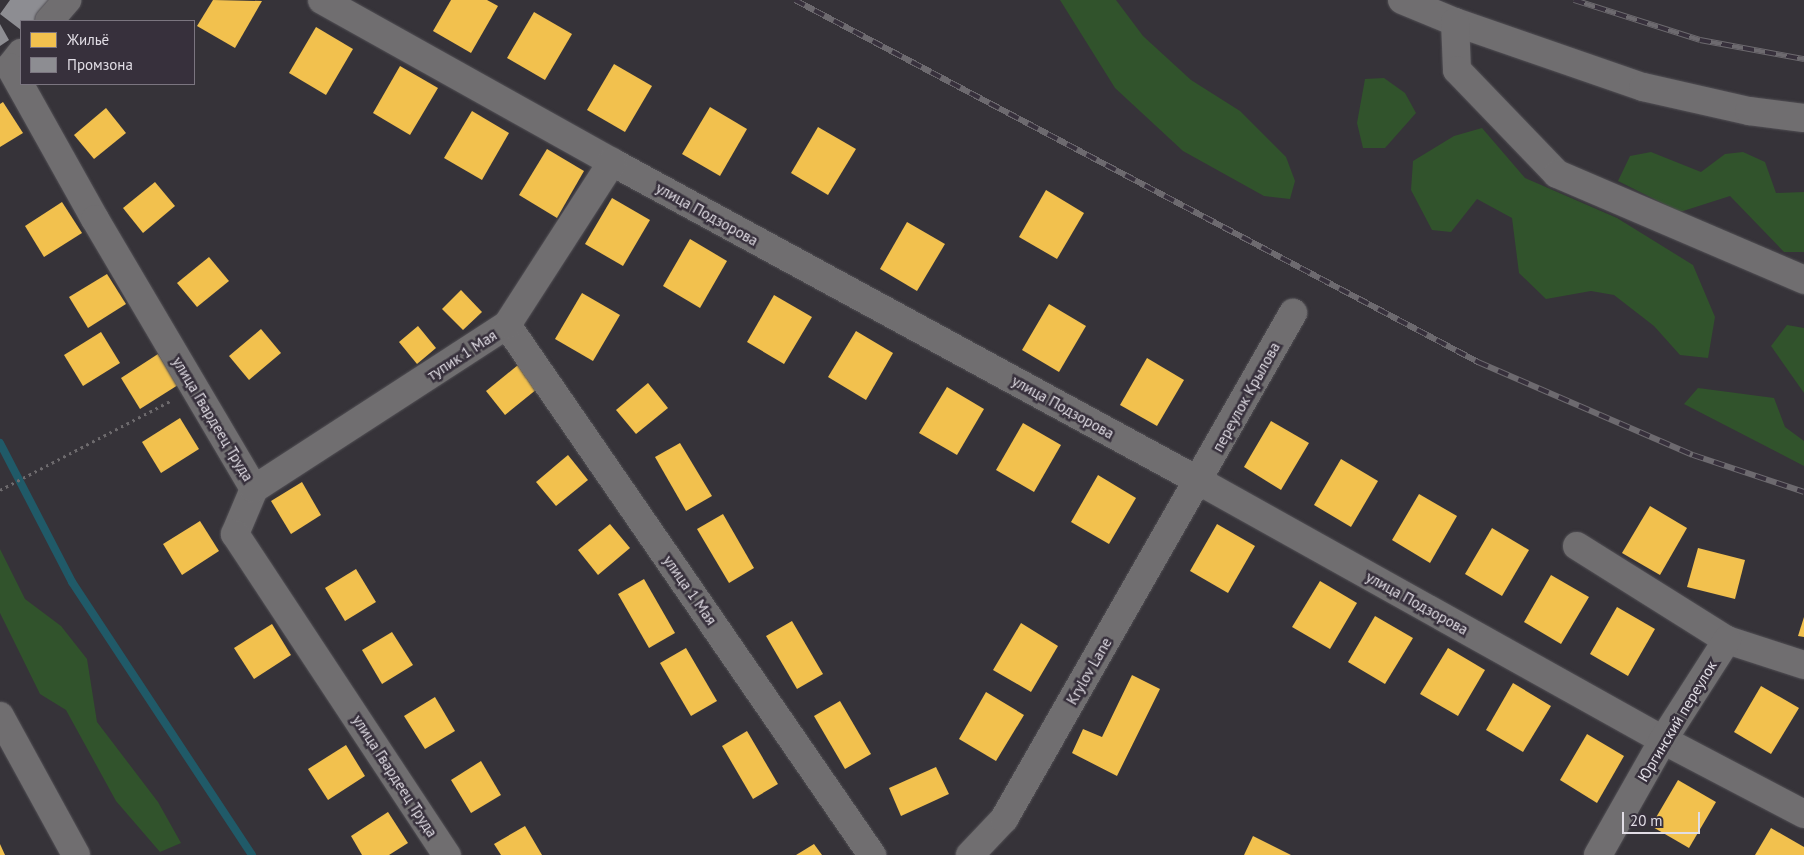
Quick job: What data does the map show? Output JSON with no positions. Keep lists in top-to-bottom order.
{
  "streets": {
    "street": [
      "улица Подзорова",
      "тупик 1 Мая",
      "переулок Крылова",
      "улица Гвардеец Труда",
      "улица 1 Мая",
      "Krylov Lane",
      "Юргинский переулок"
    ]
  },
  "crossings": [
    ["улица Подзорова", "тупик 1 Мая"],
    ["улица Подзорова", "переулок Крылова"],
    ["улица Подзорова", "Krylov Lane"],
    ["улица Подзорова", "Юргинский переулок"],
    ["тупик 1 Мая", "улица Гвардеец Труда"],
    ["тупик 1 Мая", "улица 1 Мая"],
    ["переулок Крылова", "Krylov Lane"]
  ],
  "legend": ["Жильё", "Промзона"],
  "scale_bar": "20 m"
}
